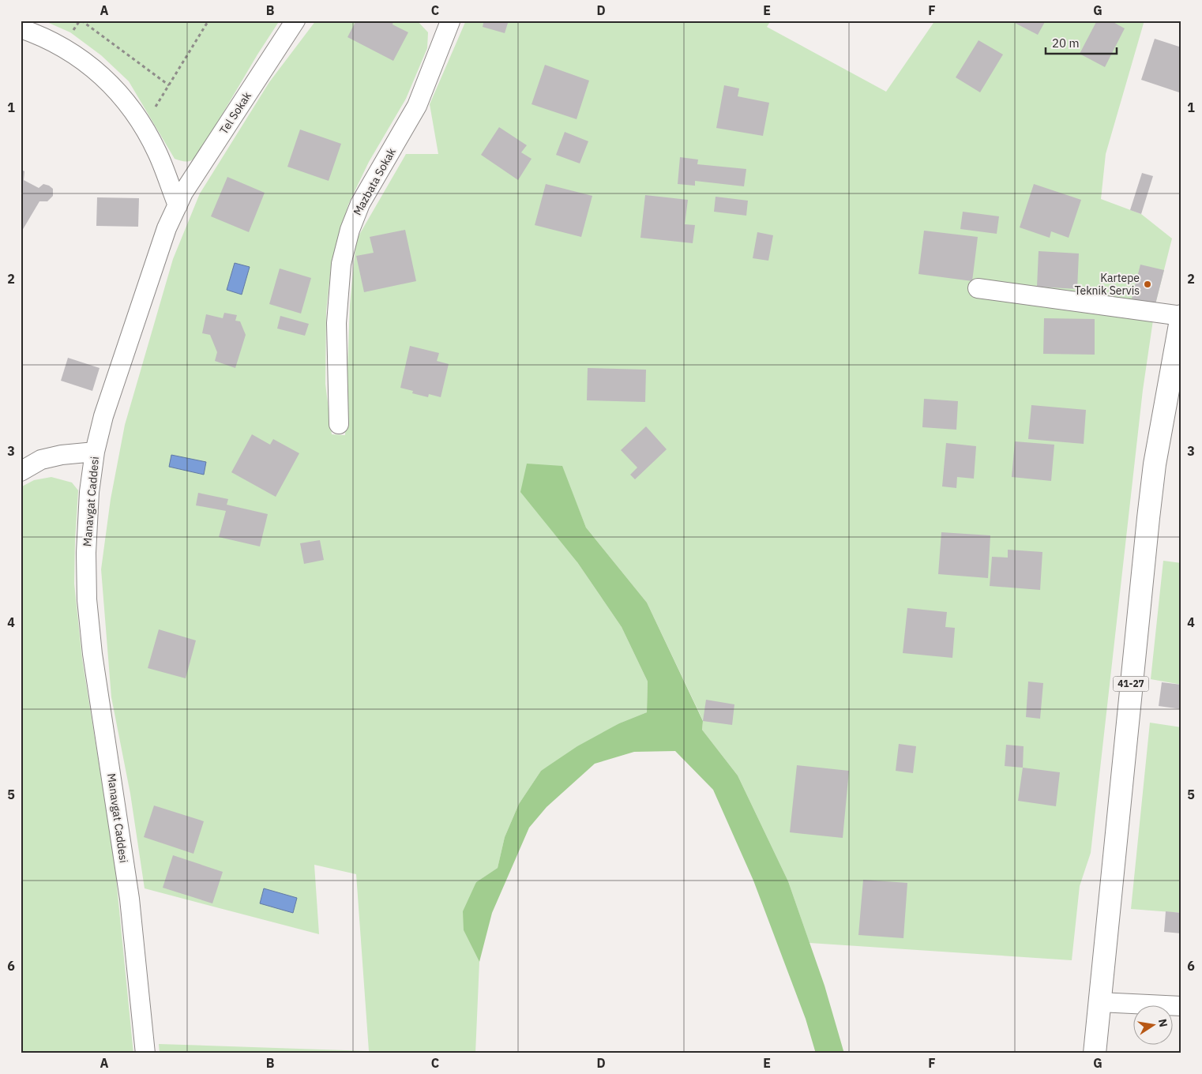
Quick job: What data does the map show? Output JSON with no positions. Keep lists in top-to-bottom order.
{
  "streets": {
    "main road": ["41-27"],
    "street": ["Tel Sokak", "Mazbata Sokak", "Manavgat Caddesi"]
  },
  "crossings": [
    ["Tel Sokak", "Manavgat Caddesi"]
  ],
  "places": ["Kartepe Teknik Servis"],
  "scale_bar": "20 m",
  "north": "right",
  "grid": {
    "columns": [
      "A",
      "B",
      "C",
      "D",
      "E",
      "F",
      "G"
    ],
    "rows": [
      "1",
      "2",
      "3",
      "4",
      "5",
      "6"
    ]
  }
}
